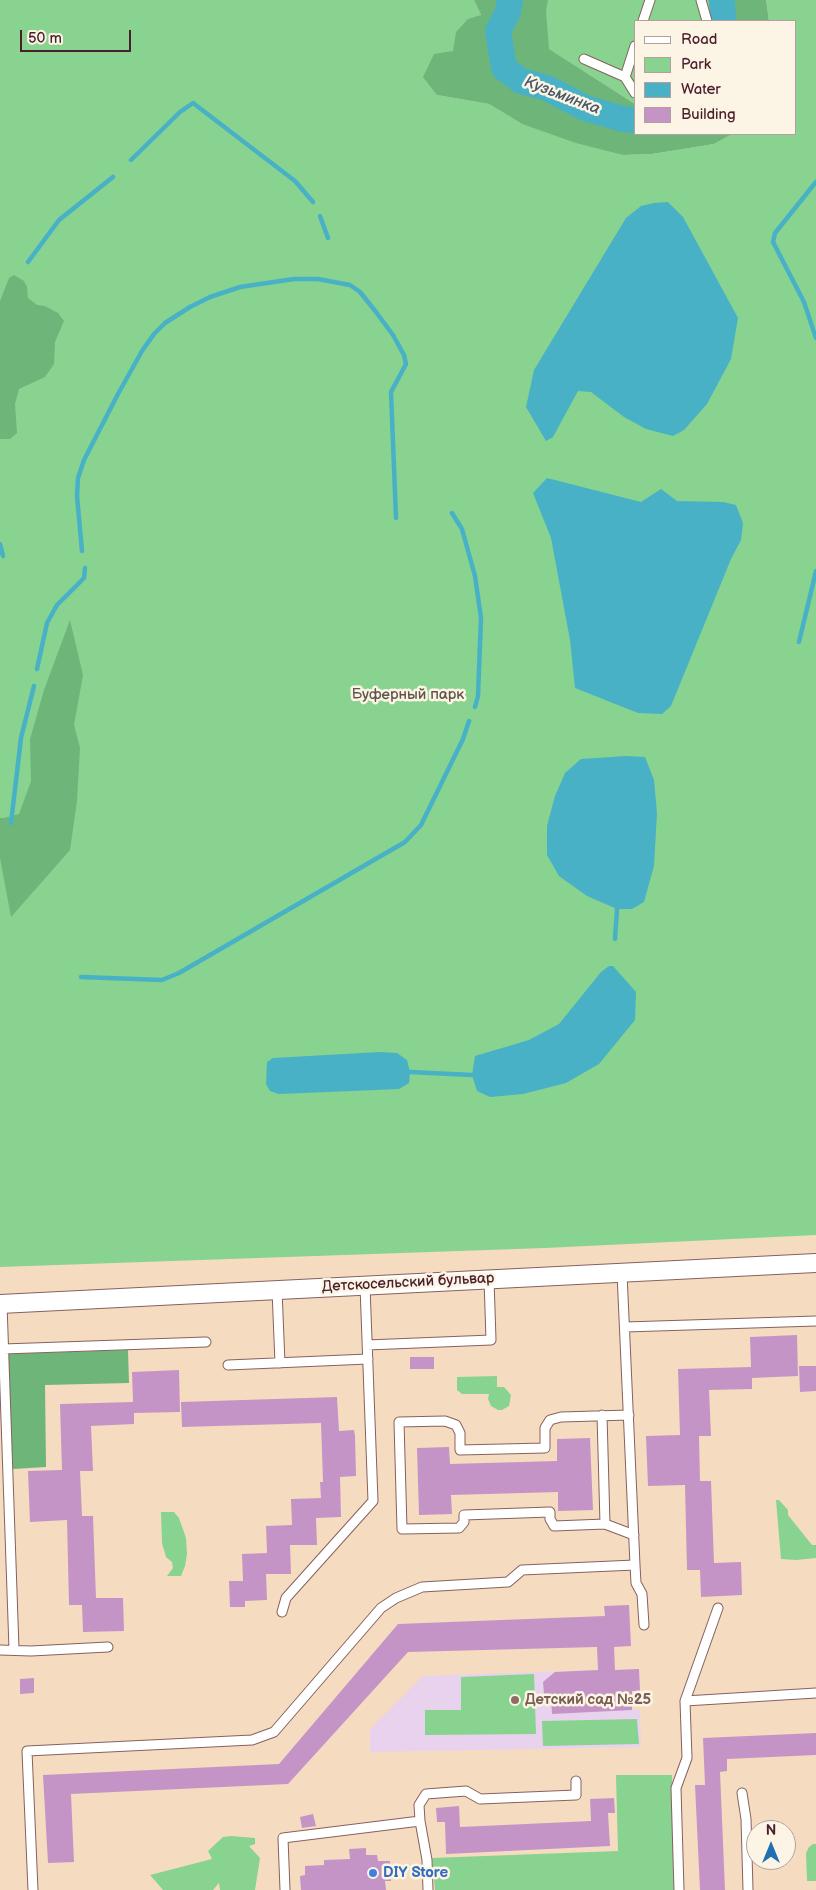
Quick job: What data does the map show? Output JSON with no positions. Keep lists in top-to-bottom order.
{
  "streets": {
    "street": ["Детскосельский бульвар"]
  },
  "water": ["Кузьминка"],
  "parks": ["Буферный парк"],
  "places": ["Детский сад №25", "DIY Store"],
  "legend": [
    "Road",
    "Park",
    "Water",
    "Building"
  ],
  "scale_bar": "50 m",
  "north": "top"
}
